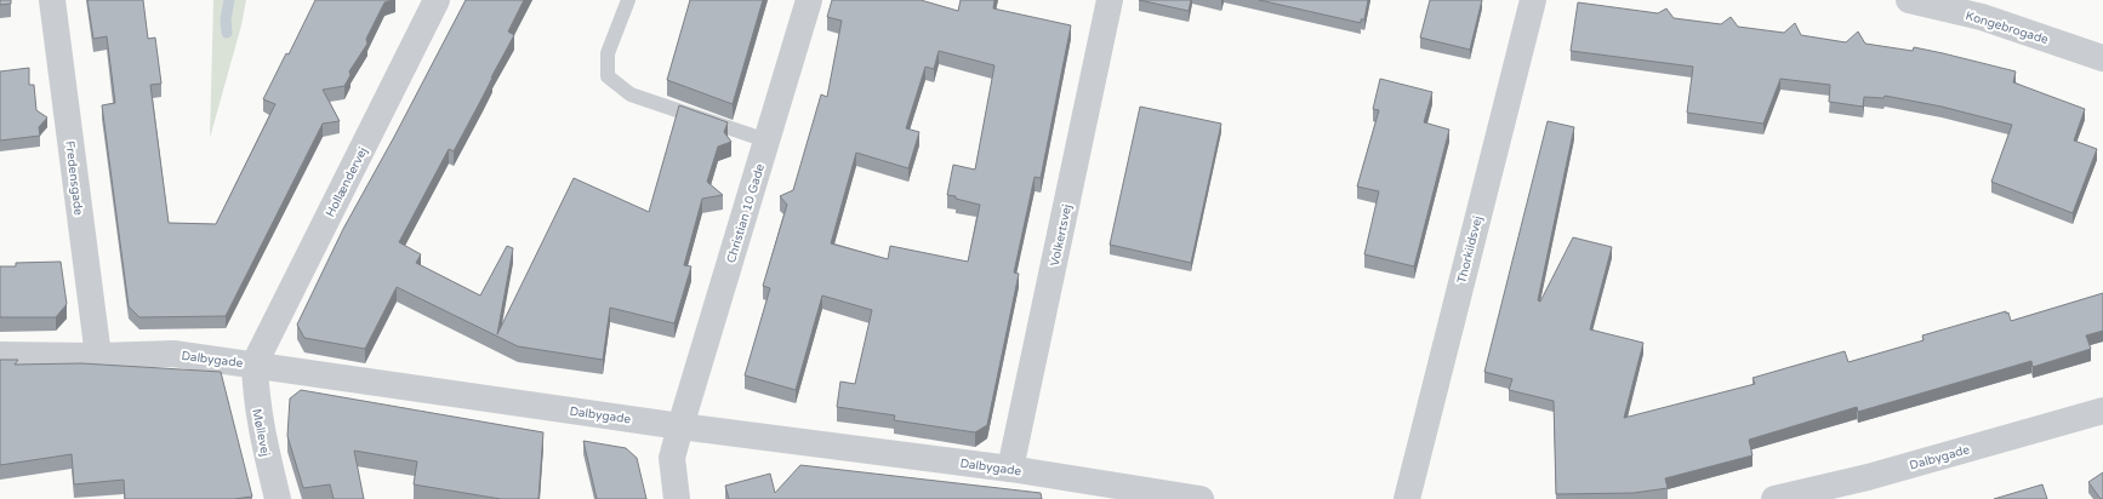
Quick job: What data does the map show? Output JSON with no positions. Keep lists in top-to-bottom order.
{
  "streets": {
    "street": [
      "Kongebrogade",
      "Fredensgade",
      "Hollændervej",
      "Christian 10 Gade",
      "Volkertsvej",
      "Thorkildsvej",
      "Dalbygade",
      "Møllevej"
    ]
  },
  "crossings": [
    ["Fredensgade", "Dalbygade"],
    ["Hollændervej", "Dalbygade"],
    ["Hollændervej", "Møllevej"],
    ["Christian 10 Gade", "Dalbygade"],
    ["Volkertsvej", "Dalbygade"],
    ["Dalbygade", "Møllevej"]
  ]
}
